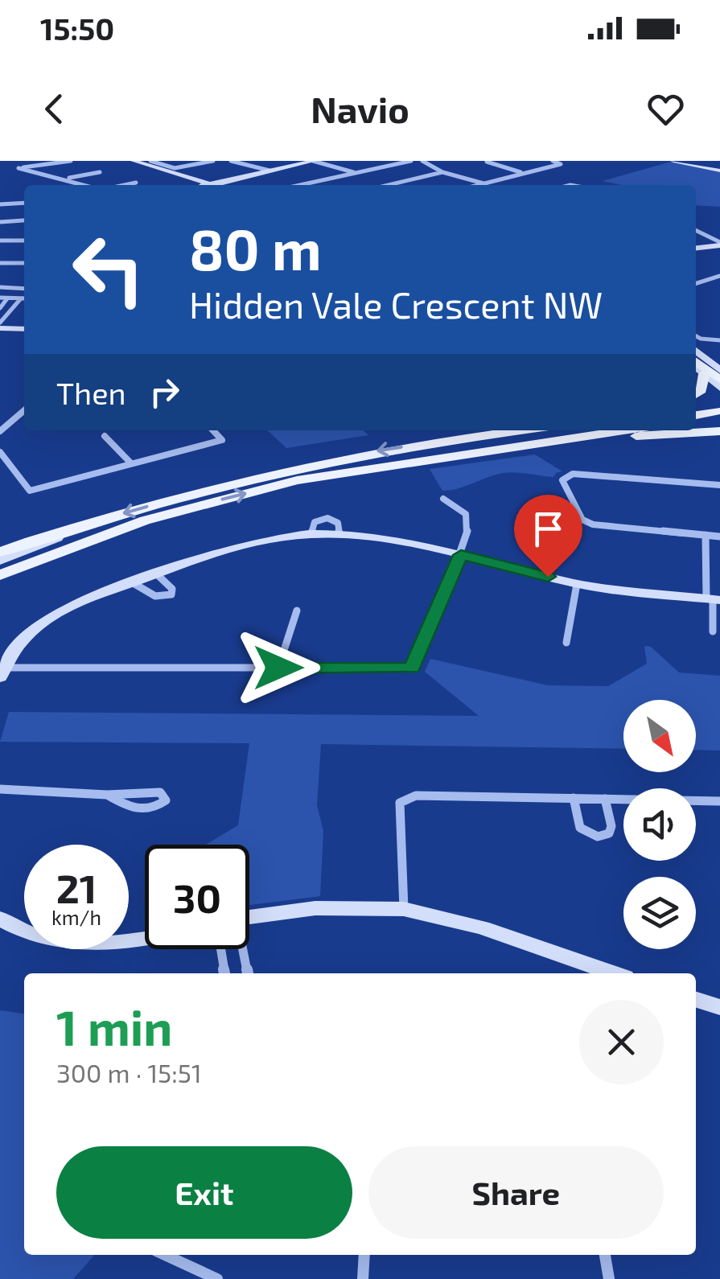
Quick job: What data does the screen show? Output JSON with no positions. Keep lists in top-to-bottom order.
{
  "north": "bottom right",
  "page": {
    "status": "15:50",
    "header": "Navio",
    "turn": ["80 m", "Hidden Vale Crescent NW"],
    "then": "Then",
    "speed": "21 km/h",
    "limit": "30",
    "heading": ["1 min", "300 m · 15:51"],
    "buttons": ["Exit", "Share"]
  }
}
